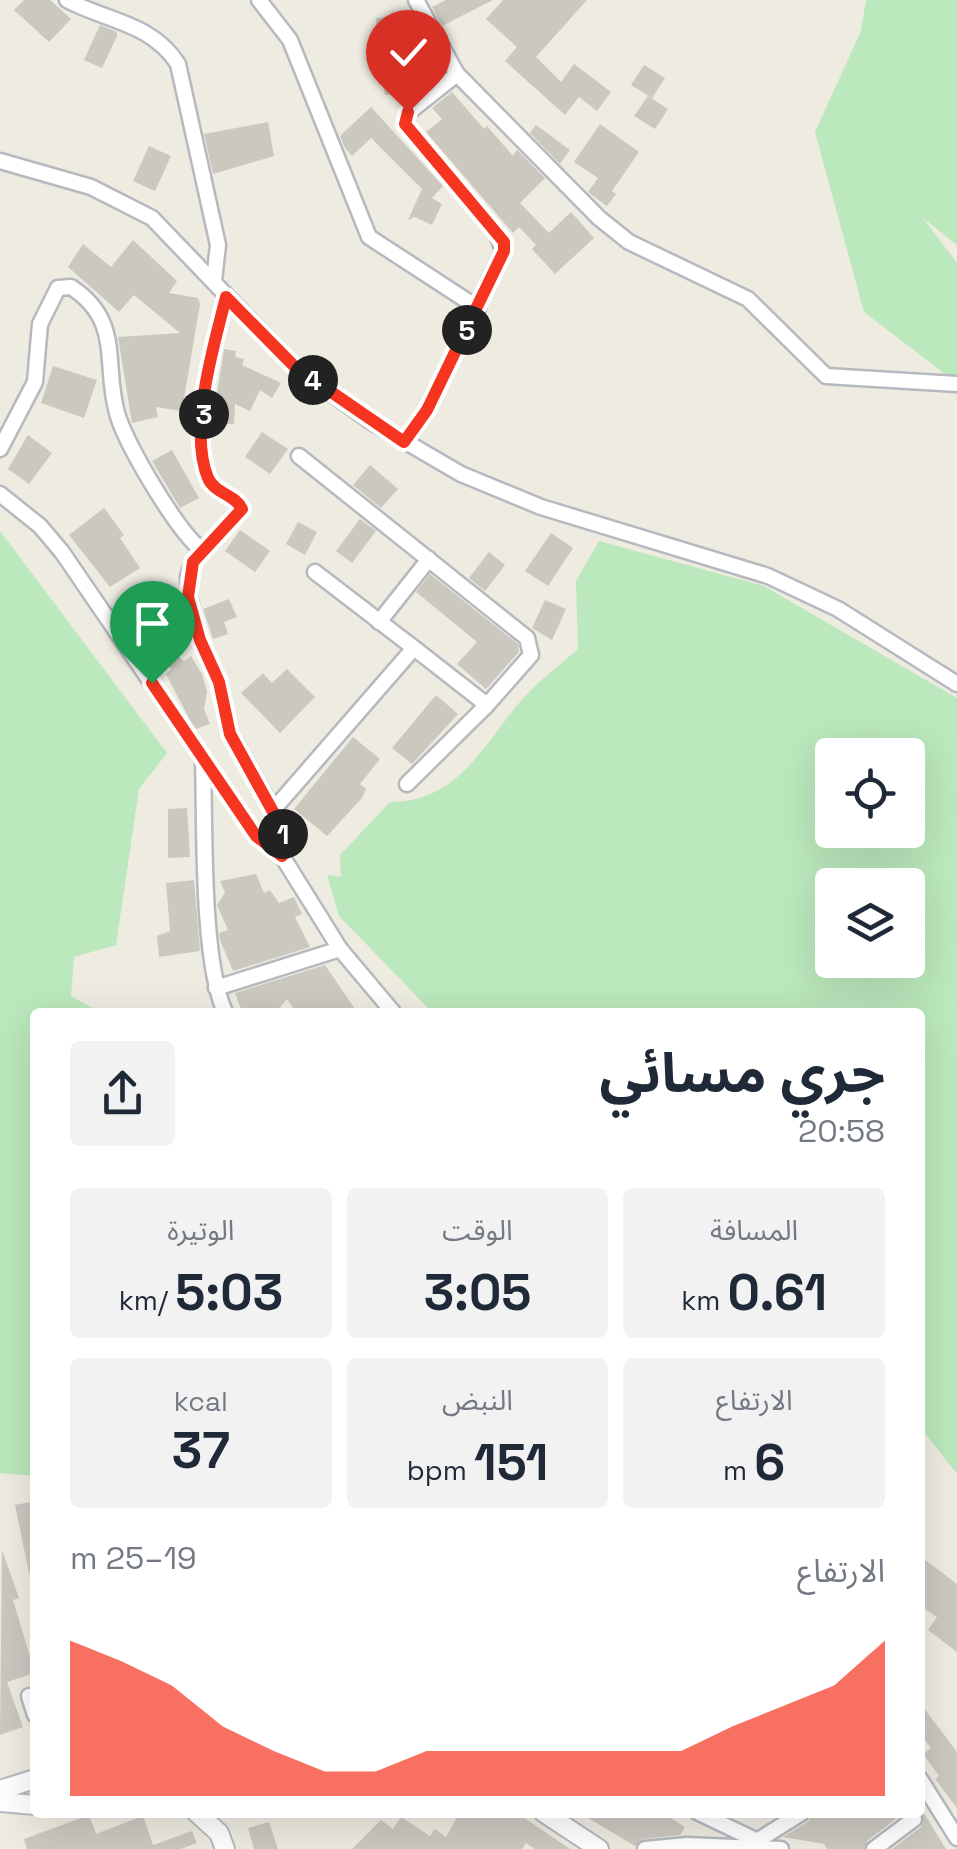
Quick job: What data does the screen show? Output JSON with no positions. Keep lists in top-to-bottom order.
{
  "page": {
    "pins": [
      "5",
      "4",
      "3",
      "1"
    ],
    "heading": ["جري مسائي", "20:58"],
    "stats": [
      ["المسافة", "0.61 km"],
      ["الوقت", "3:05"],
      ["الوتيرة", "5:03 /km"],
      ["الارتفاع", "6 m"],
      ["النبض", "151 bpm"],
      ["kcal", "37"]
    ],
    "chart": ["الارتفاع", "19–25 m"]
  }
}
